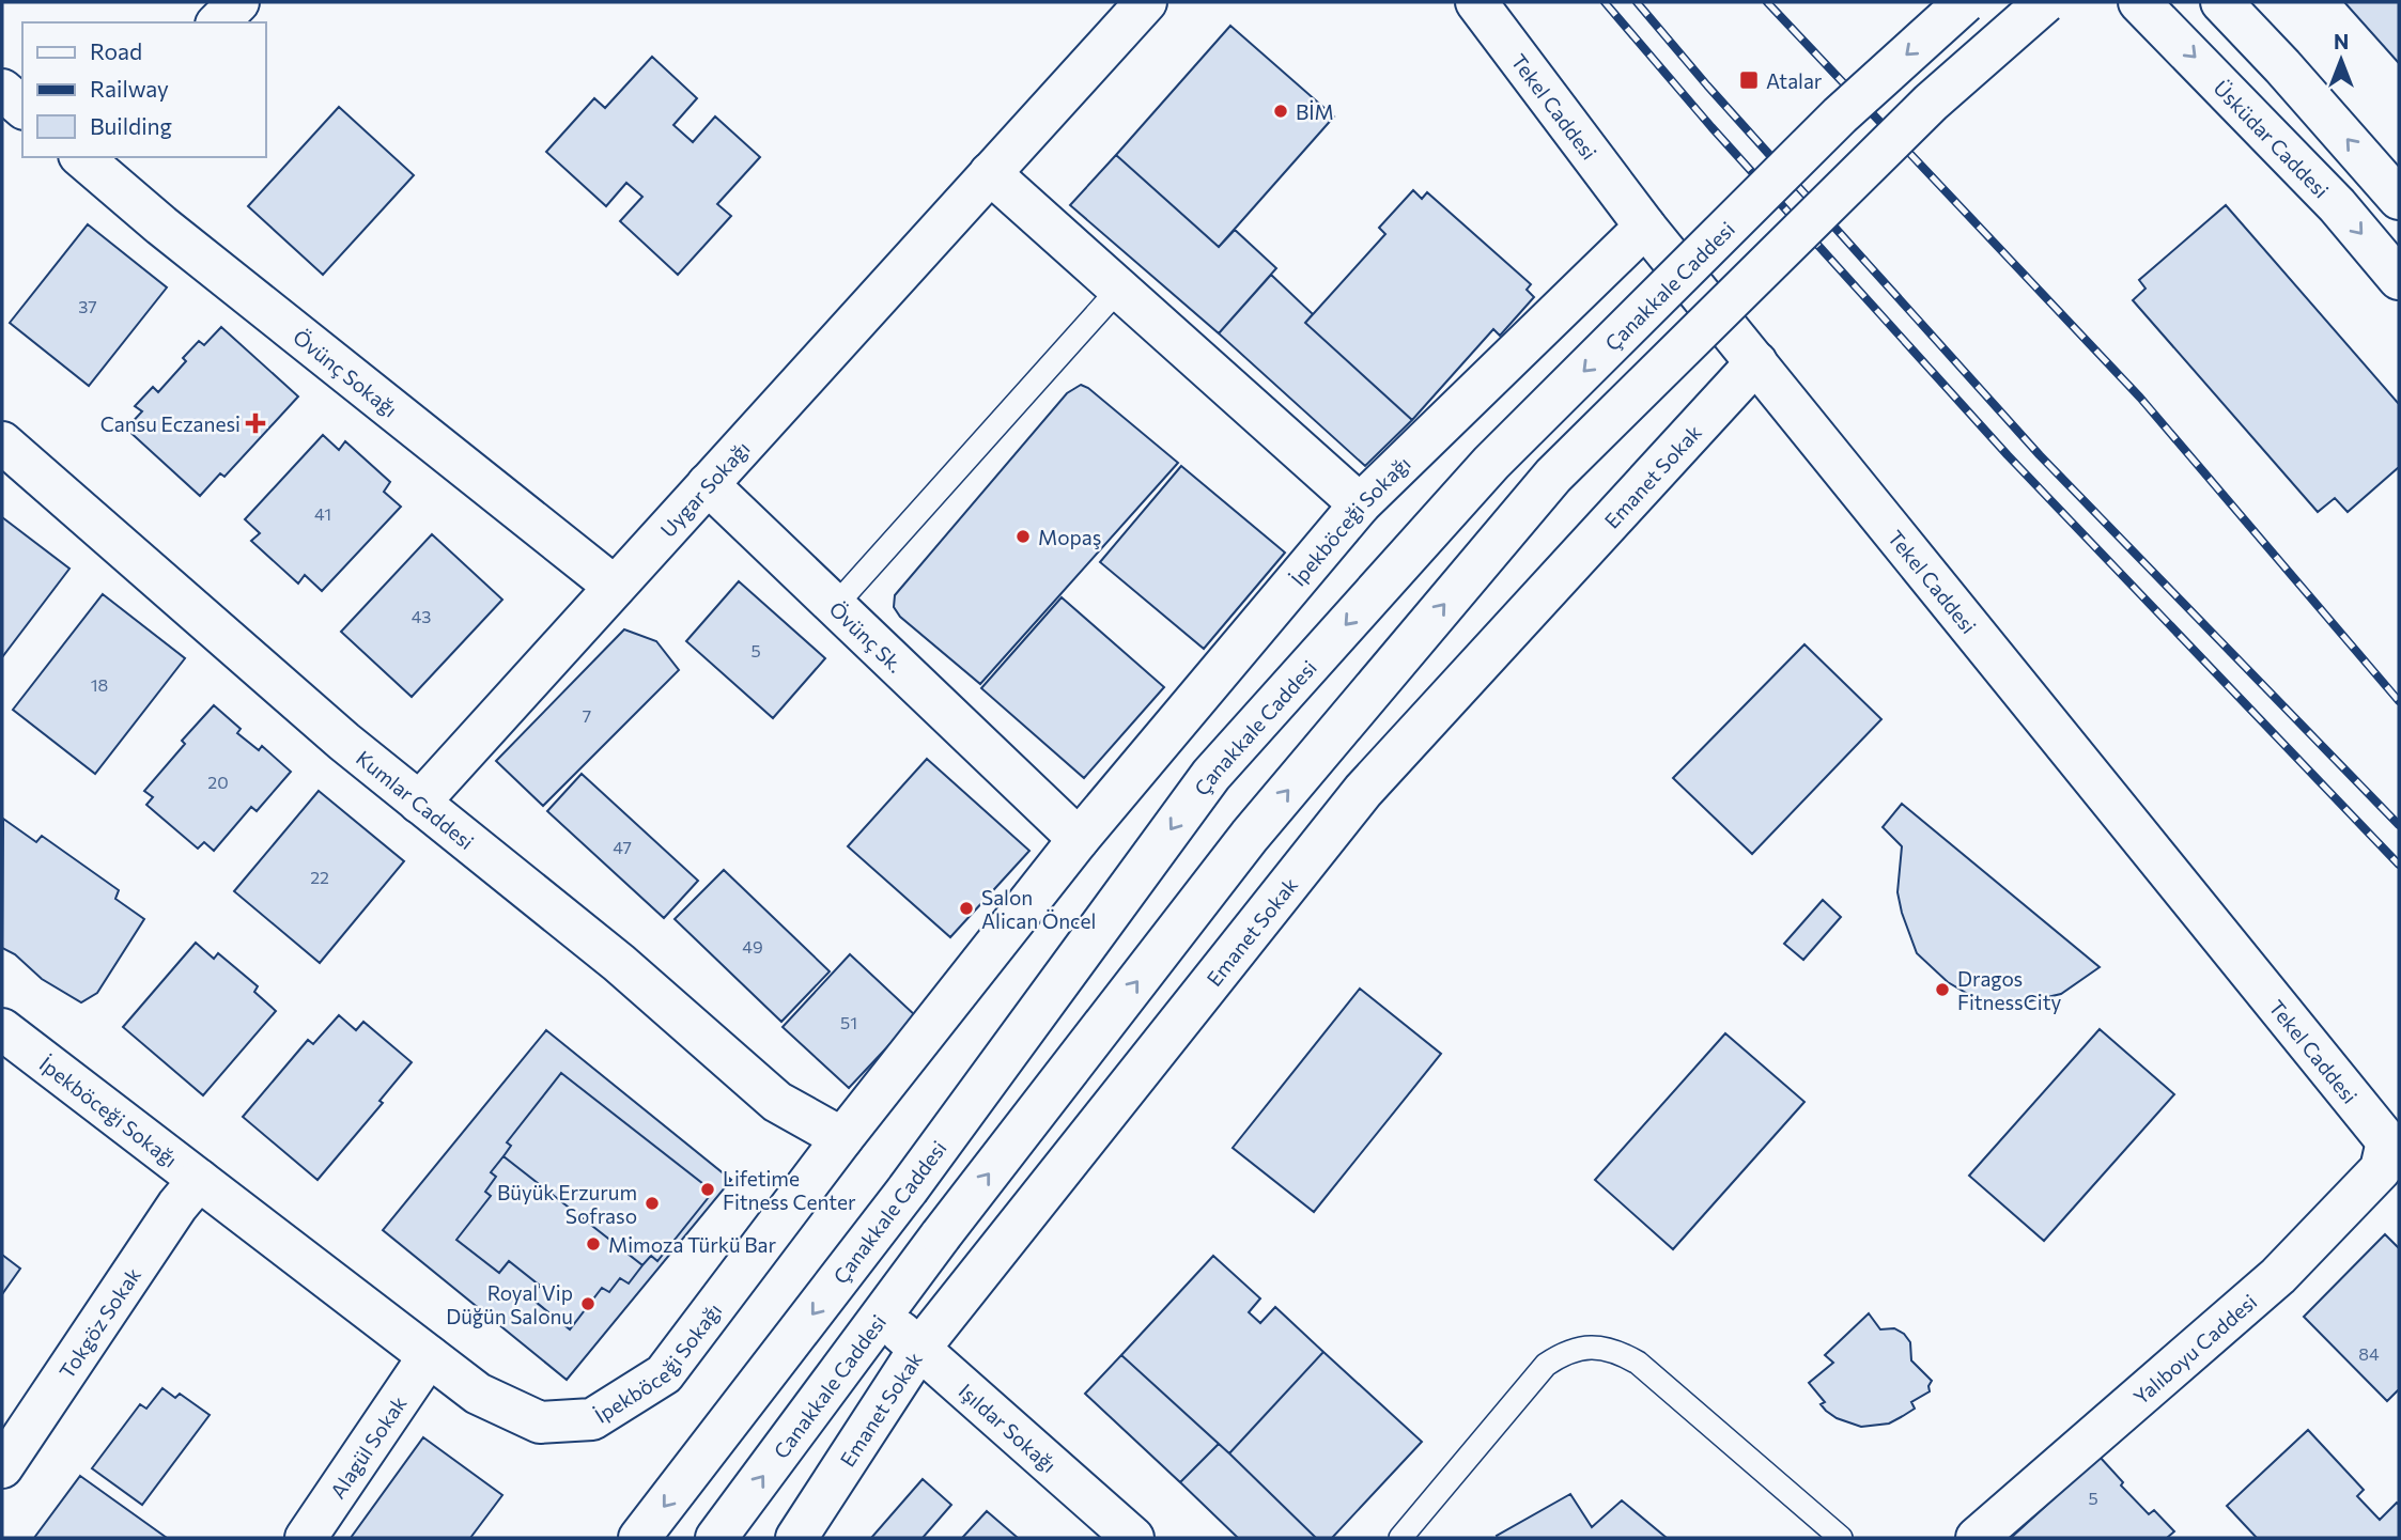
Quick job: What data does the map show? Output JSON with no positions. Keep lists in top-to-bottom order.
{
  "streets": {
    "street": [
      "Tekel Caddesi",
      "Üsküdar Caddesi",
      "Çanakkale Caddesi",
      "Övünç Sokağı",
      "Emanet Sokak",
      "Uygar Sokağı",
      "İpekböceği Sokağı",
      "Övünç Sk.",
      "Kumlar Caddesi",
      "Tokgöz Sokak",
      "Yalıboyu Caddesi",
      "Canakkale Caddesi",
      "Işıldar Sokağı",
      "Alagül Sokak"
    ]
  },
  "crossings": [
    ["Tekel Caddesi", "Emanet Sokak"],
    ["Tekel Caddesi", "İpekböceği Sokağı"],
    ["Tekel Caddesi", "Yalıboyu Caddesi"],
    ["Övünç Sokağı", "Uygar Sokağı"],
    ["Emanet Sokak", "Işıldar Sokağı"],
    ["Uygar Sokağı", "Övünç Sk."],
    ["Uygar Sokağı", "Kumlar Caddesi"],
    ["İpekböceği Sokağı", "Övünç Sk."],
    ["İpekböceği Sokağı", "Kumlar Caddesi"],
    ["İpekböceği Sokağı", "Tokgöz Sokak"],
    ["İpekböceği Sokağı", "Alagül Sokak"],
    ["Canakkale Caddesi", "Işıldar Sokağı"]
  ],
  "one_way": ["Çanakkale Caddesi", "Canakkale Caddesi"],
  "places": {
    "transit": ["Atalar"],
    "other": [
      "BİM",
      "Mopaş",
      "Salon Alican Öncel",
      "Dragos FitnessCity",
      "Lifetime Fitness Center",
      "Büyük Erzurum Sofraso",
      "Mimoza Türkü Bar",
      "Royal Vip Düğün Salonu"
    ],
    "health": ["Cansu Eczanesi"]
  },
  "house_numbers": [
    "37",
    "41",
    "43",
    "5",
    "18",
    "7",
    "20",
    "47",
    "22",
    "49",
    "51",
    "84",
    "5"
  ],
  "legend": ["Road", "Railway", "Building"],
  "north": "top"
}
